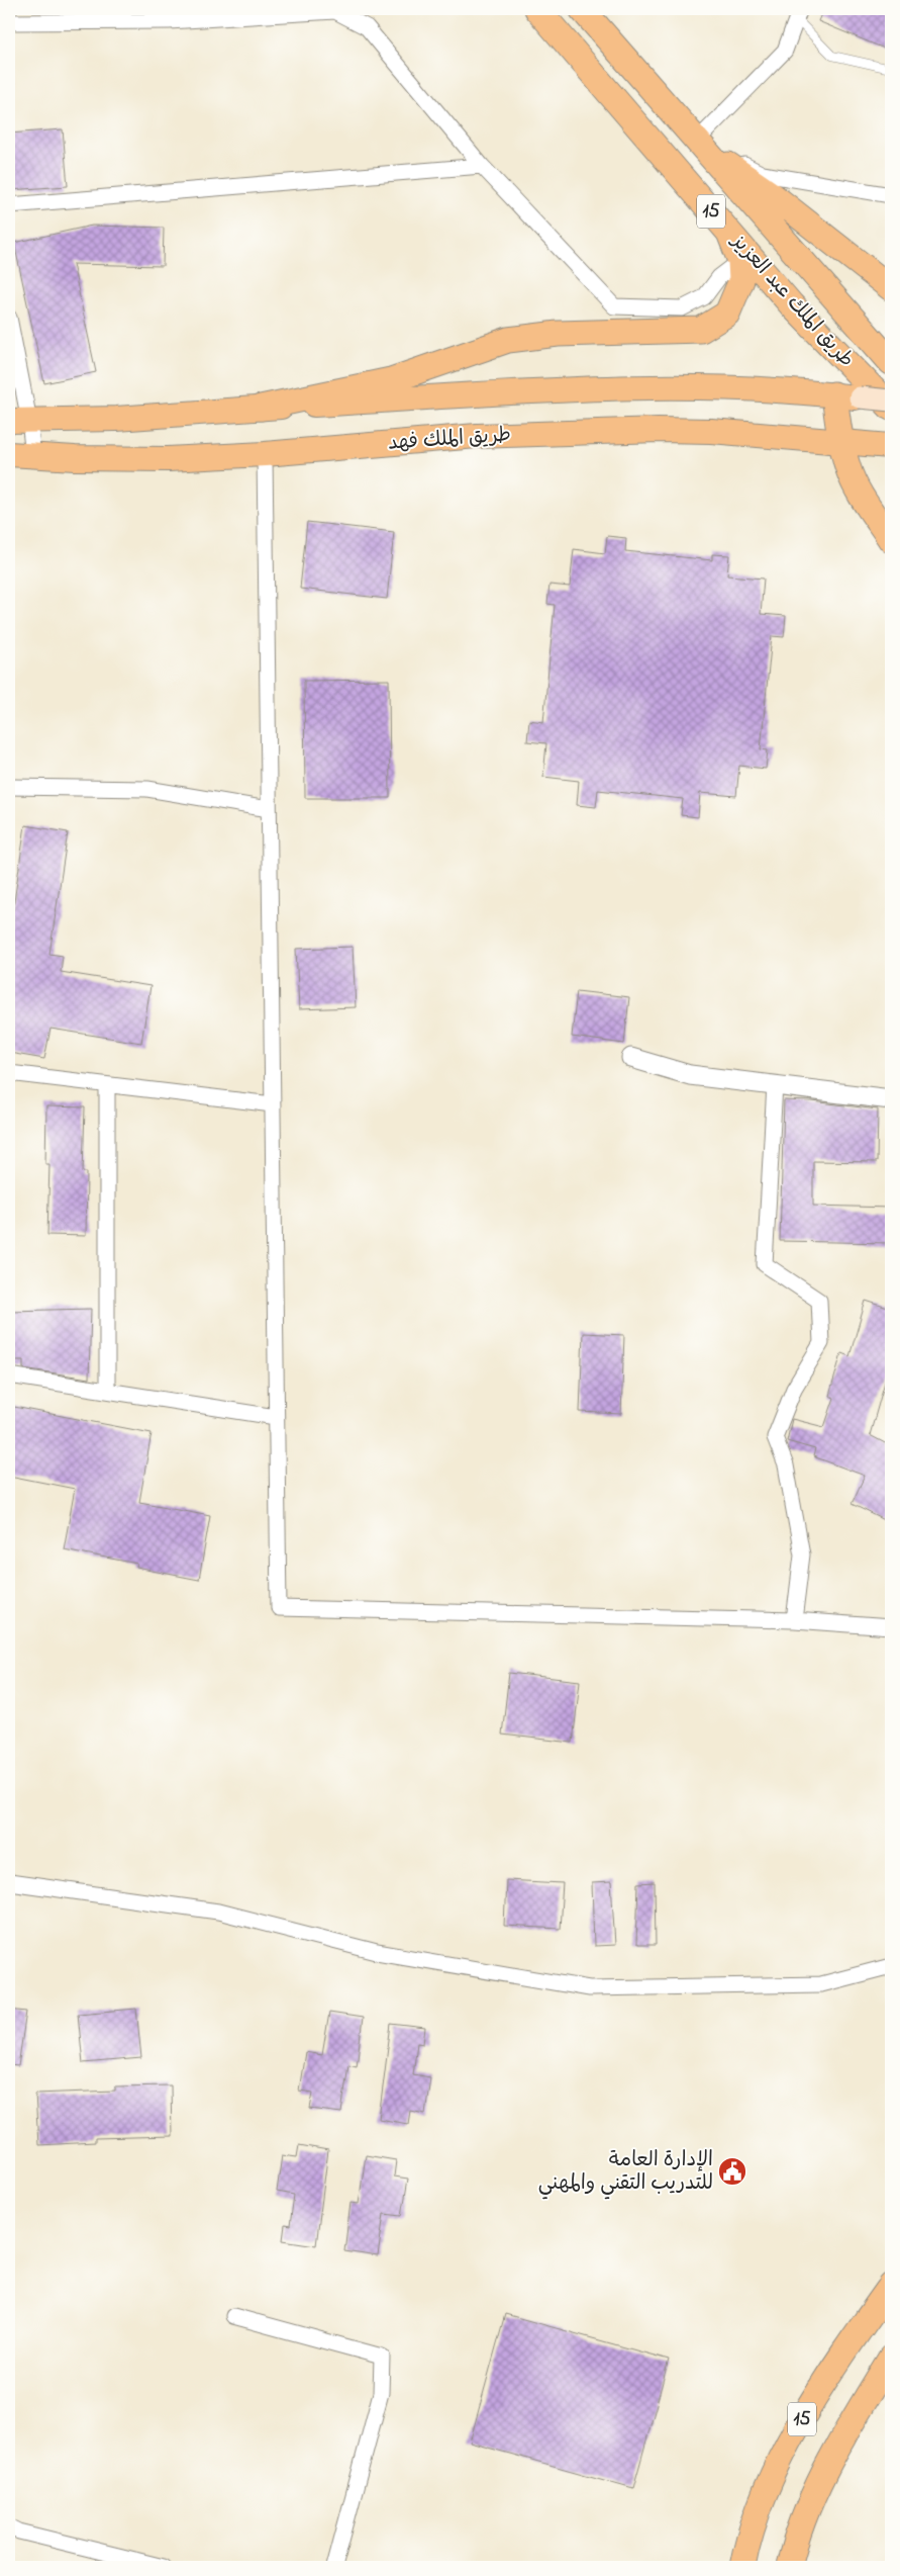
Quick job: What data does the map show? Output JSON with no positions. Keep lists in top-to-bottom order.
{
  "streets": {
    "highway": ["15", "طريق الملك عبد العزيز"],
    "main road": ["طريق الملك فهد"]
  },
  "places": {
    "public building": ["الإدارة العامة للتدريب التقني والمهني"]
  }
}
